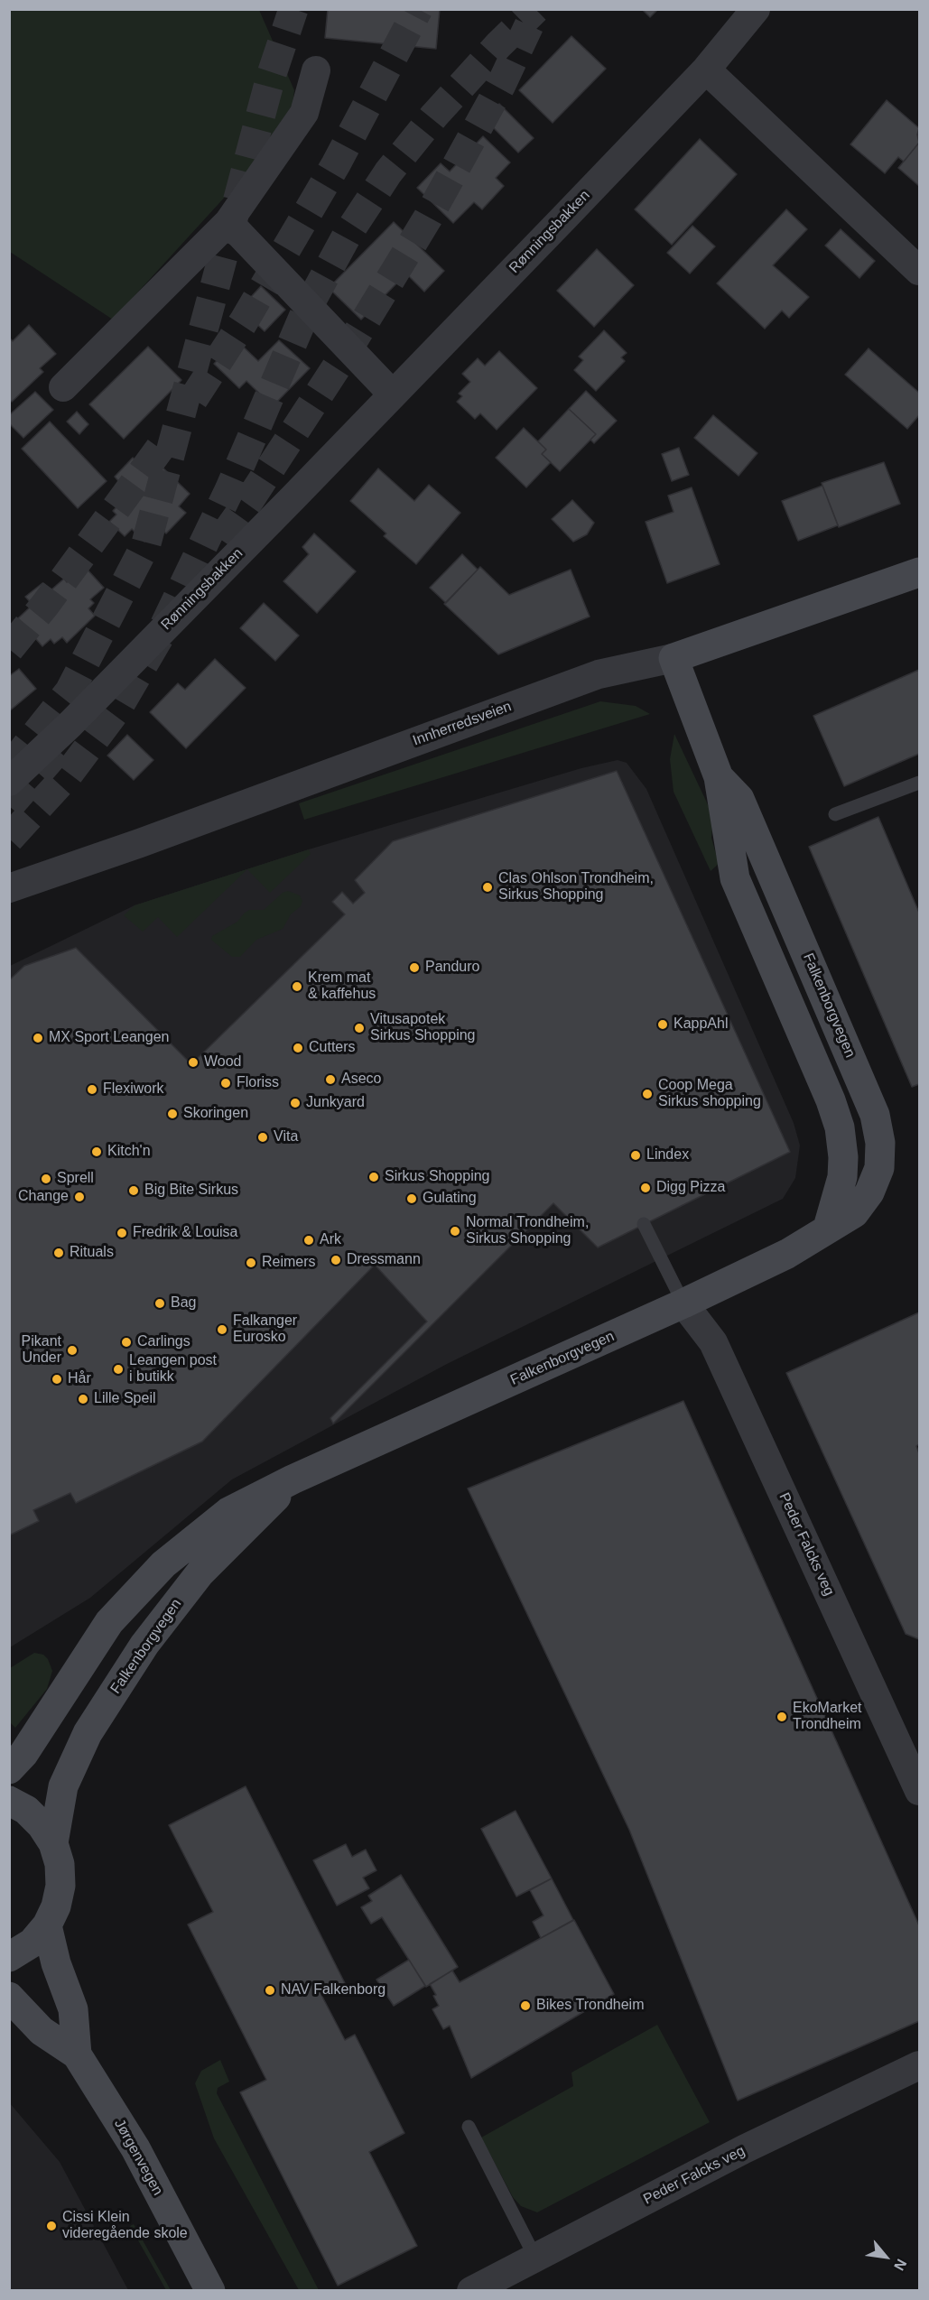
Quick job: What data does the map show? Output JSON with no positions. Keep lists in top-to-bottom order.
{
  "streets": {
    "main road": ["Innherredsveien", "Falkenborgvegen", "Jørgenvegen"],
    "street": ["Rønningsbakken", "Peder Falcks veg"]
  },
  "crossings": [
    ["Innherredsveien", "Falkenborgvegen"],
    ["Falkenborgvegen", "Peder Falcks veg"]
  ],
  "places": [
    "Clas Ohlson Trondheim, Sirkus Shopping",
    "Panduro",
    "Krem mat & kaffehus",
    "KappAhl",
    "Vitusapotek Sirkus Shopping",
    "MX Sport Leangen",
    "Cutters",
    "Wood",
    "Aseco",
    "Floriss",
    "Flexiwork",
    "Coop Mega Sirkus shopping",
    "Junkyard",
    "Skoringen",
    "Vita",
    "Kitch'n",
    "Lindex",
    "Sirkus Shopping",
    "Sprell",
    "Digg Pizza",
    "Big Bite Sirkus",
    "Change",
    "Gulating",
    "Normal Trondheim, Sirkus Shopping",
    "Fredrik & Louisa",
    "Ark",
    "Rituals",
    "Dressmann",
    "Reimers",
    "Bag",
    "Falkanger Eurosko",
    "Carlings",
    "Pikant Under",
    "Leangen post i butikk",
    "Hår",
    "Lille Speil",
    "EkoMarket Trondheim",
    "NAV Falkenborg",
    "Bikes Trondheim",
    "Cissi Klein videregående skole"
  ],
  "north": "bottom right"
}
